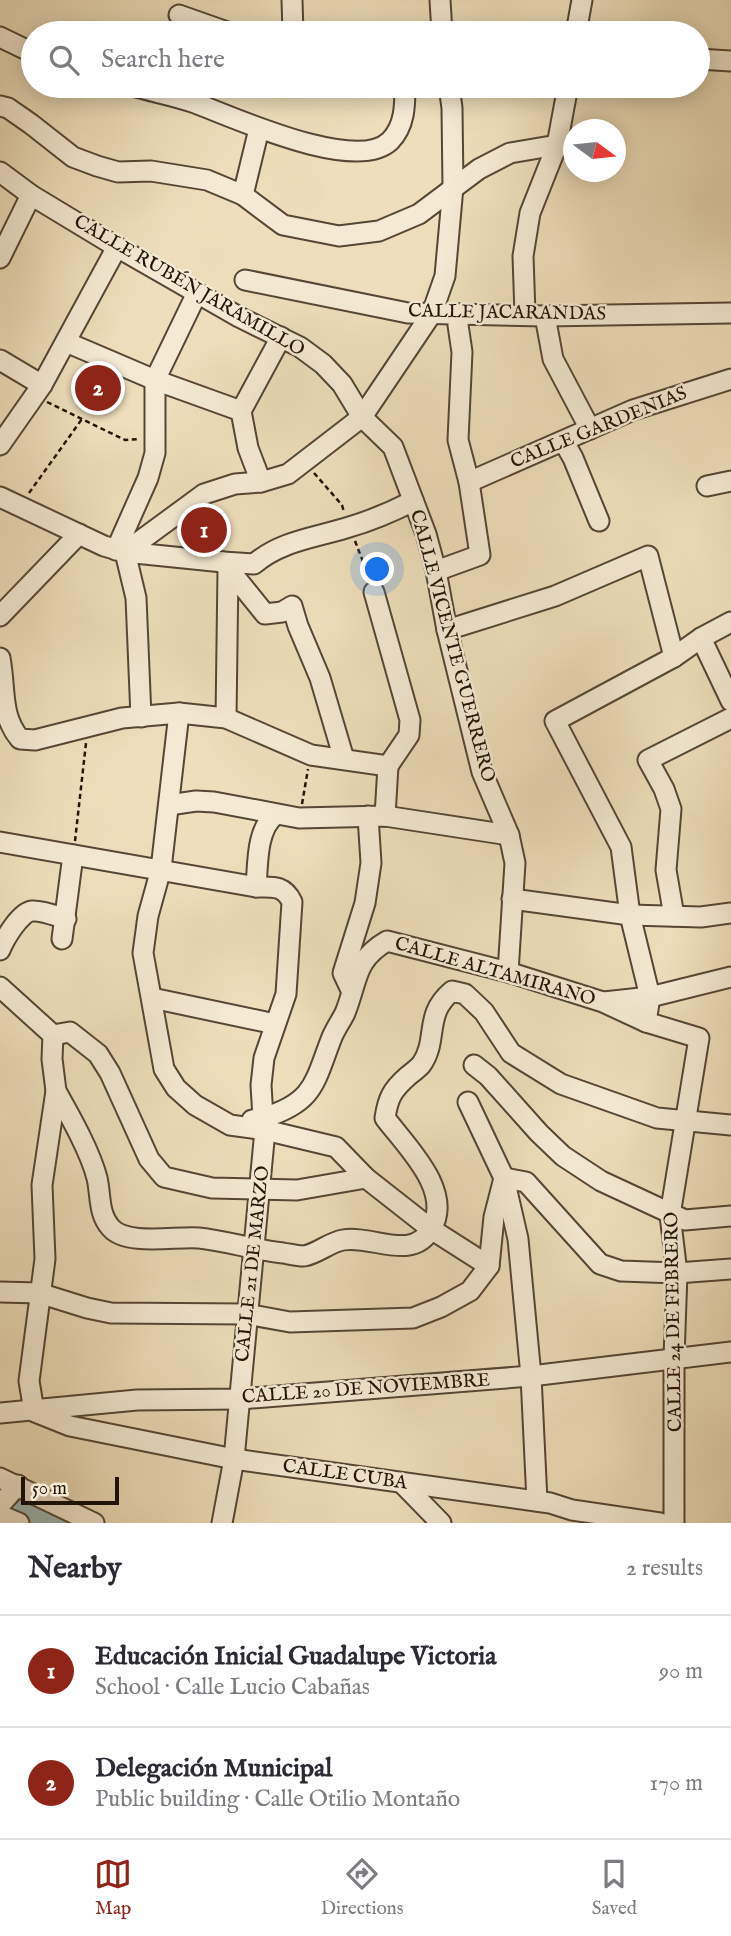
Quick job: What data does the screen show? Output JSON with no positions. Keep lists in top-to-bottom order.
{
  "streets": {
    "street": [
      "CALLE RUBÉN JARAMILLO",
      "CALLE JACARANDAS",
      "CALLE GARDENIAS",
      "CALLE VICENTE GUERRERO",
      "CALLE ALTAMIRANO",
      "CALLE 21 DE MARZO",
      "CALLE 24 DE FEBRERO",
      "CALLE 20 DE NOVIEMBRE",
      "CALLE CUBA"
    ]
  },
  "crossings": [
    ["CALLE RUBÉN JARAMILLO", "CALLE VICENTE GUERRERO"],
    ["CALLE VICENTE GUERRERO", "CALLE ALTAMIRANO"],
    ["CALLE ALTAMIRANO", "CALLE 21 DE MARZO"],
    ["CALLE ALTAMIRANO", "CALLE 24 DE FEBRERO"],
    ["CALLE 21 DE MARZO", "CALLE 20 DE NOVIEMBRE"],
    ["CALLE 21 DE MARZO", "CALLE CUBA"],
    ["CALLE 24 DE FEBRERO", "CALLE 20 DE NOVIEMBRE"],
    ["CALLE 20 DE NOVIEMBRE", "CALLE CUBA"]
  ],
  "scale_bar": "50 m",
  "north": "right",
  "page": {
    "search": "Search here",
    "pins": ["2", "1"],
    "scale": "50 m",
    "heading": ["Nearby", "2 results"],
    "list": [
      {
        "mark": "1",
        "name": "Educación Inicial Guadalupe Victoria",
        "note": "School · Calle Lucio Cabañas",
        "value": "90 m"
      },
      {
        "mark": "2",
        "name": "Delegación Municipal",
        "note": "Public building · Calle Otilio Montaño",
        "value": "170 m"
      }
    ],
    "nav": ["Map", "Directions", "Saved"]
  }
}
